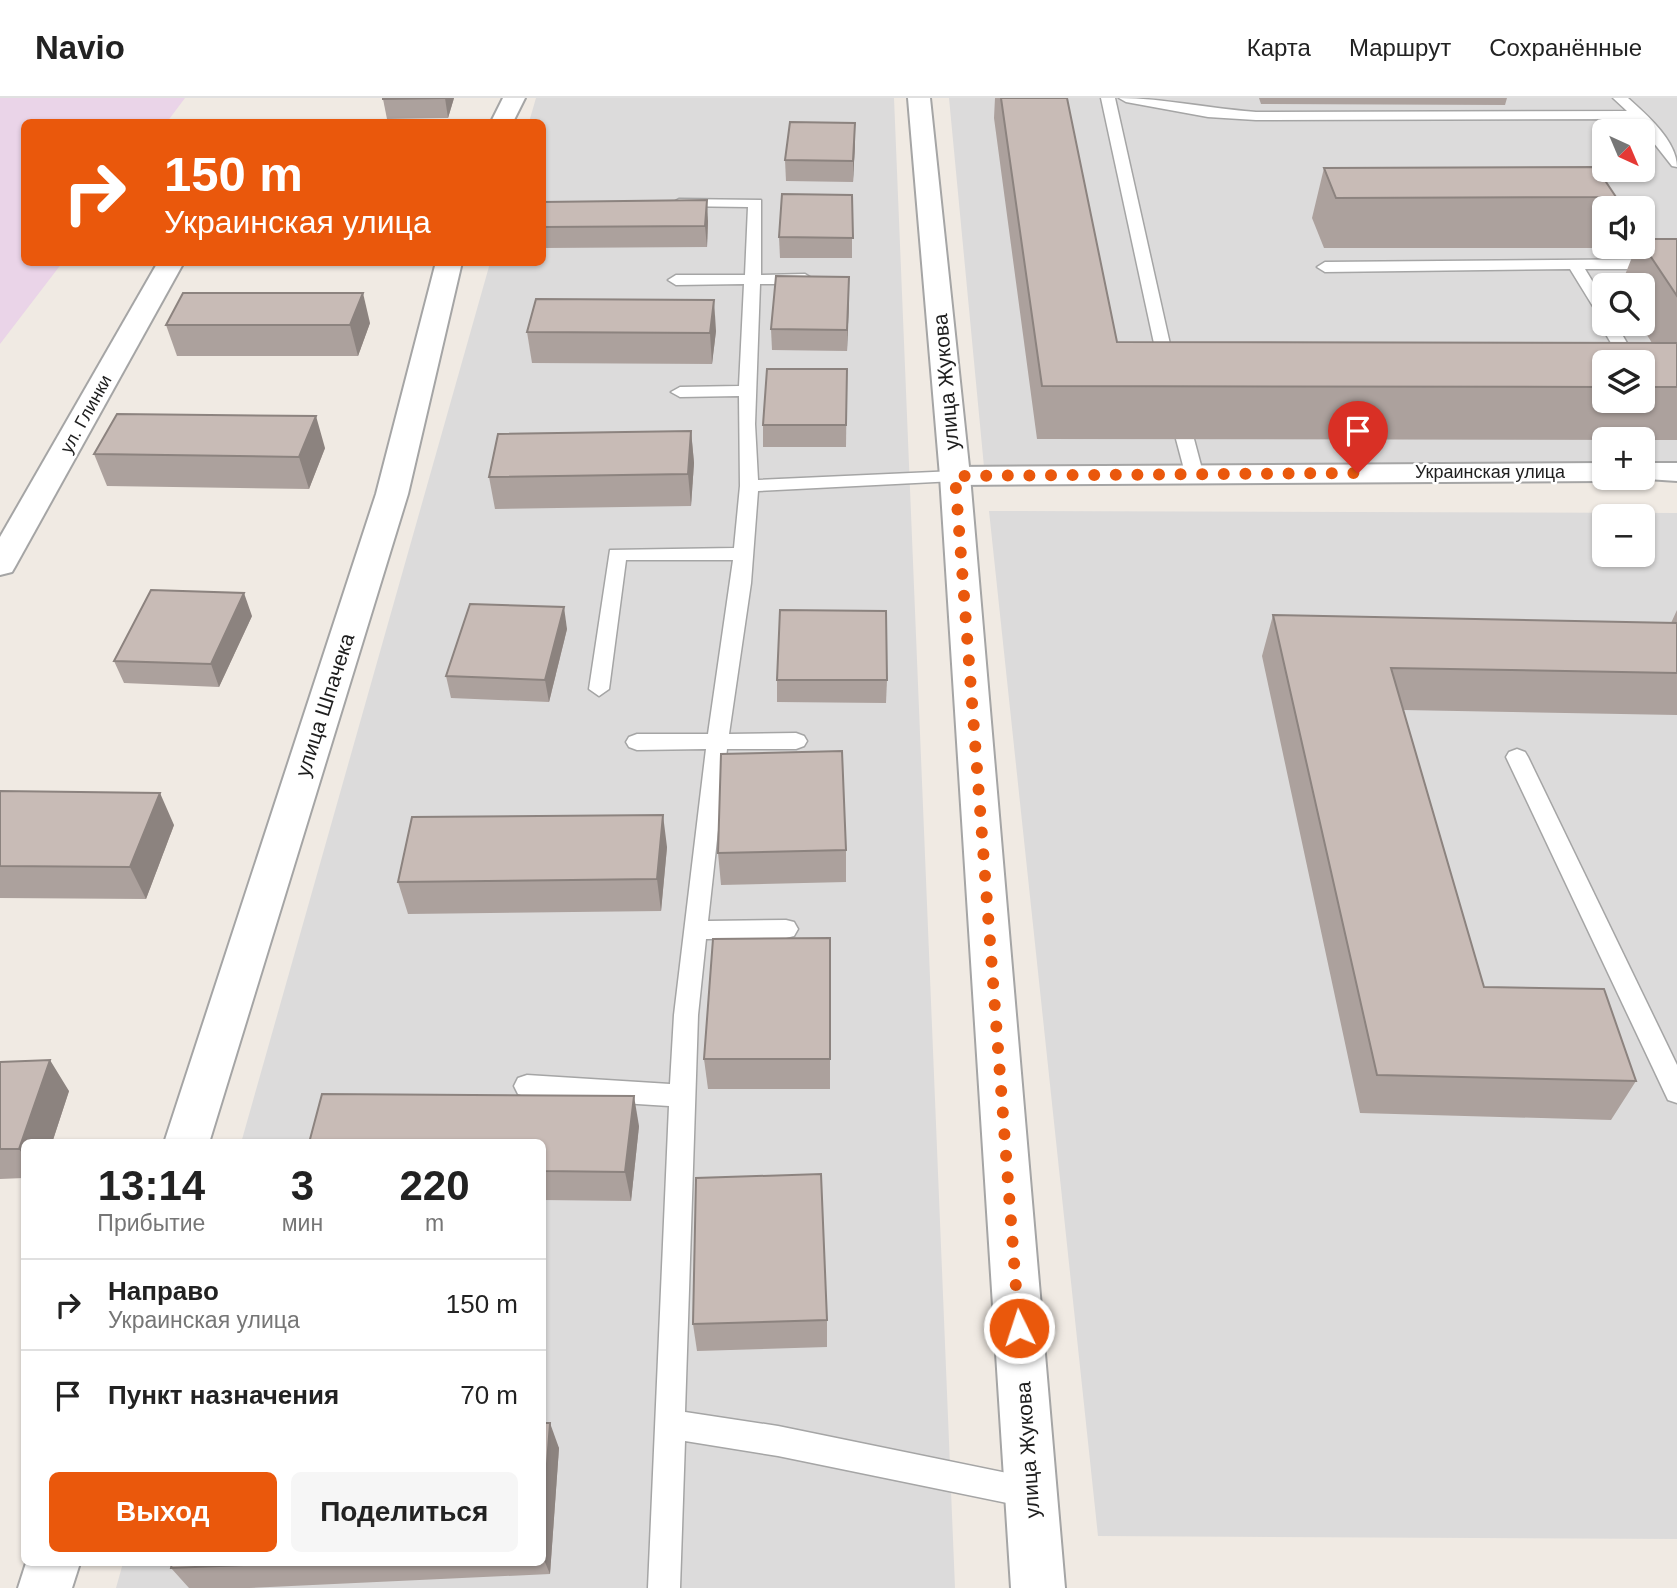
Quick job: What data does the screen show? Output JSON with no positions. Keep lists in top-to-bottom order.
{
  "streets": {
    "street": [
      "улица Жукова",
      "ул. Глинки",
      "Украинская улица",
      "улица Шпачека"
    ]
  },
  "crossings": [
    ["улица Жукова", "Украинская улица"]
  ],
  "north": "bottom right",
  "page": {
    "header": "Navio",
    "nav": ["Карта", "Маршрут", "Сохранённые"],
    "map_buttons": ["+", "−"],
    "turn": ["150 m", "Украинская улица"],
    "eta": [
      "13:14",
      "Прибытие",
      "3",
      "мин",
      "220",
      "m"
    ],
    "list": [
      {
        "name": "Направо",
        "note": "Украинская улица",
        "value": "150 m"
      },
      {
        "name": "Пункт назначения",
        "value": "70 m"
      }
    ],
    "buttons": ["Выход", "Поделиться"]
  }
}
